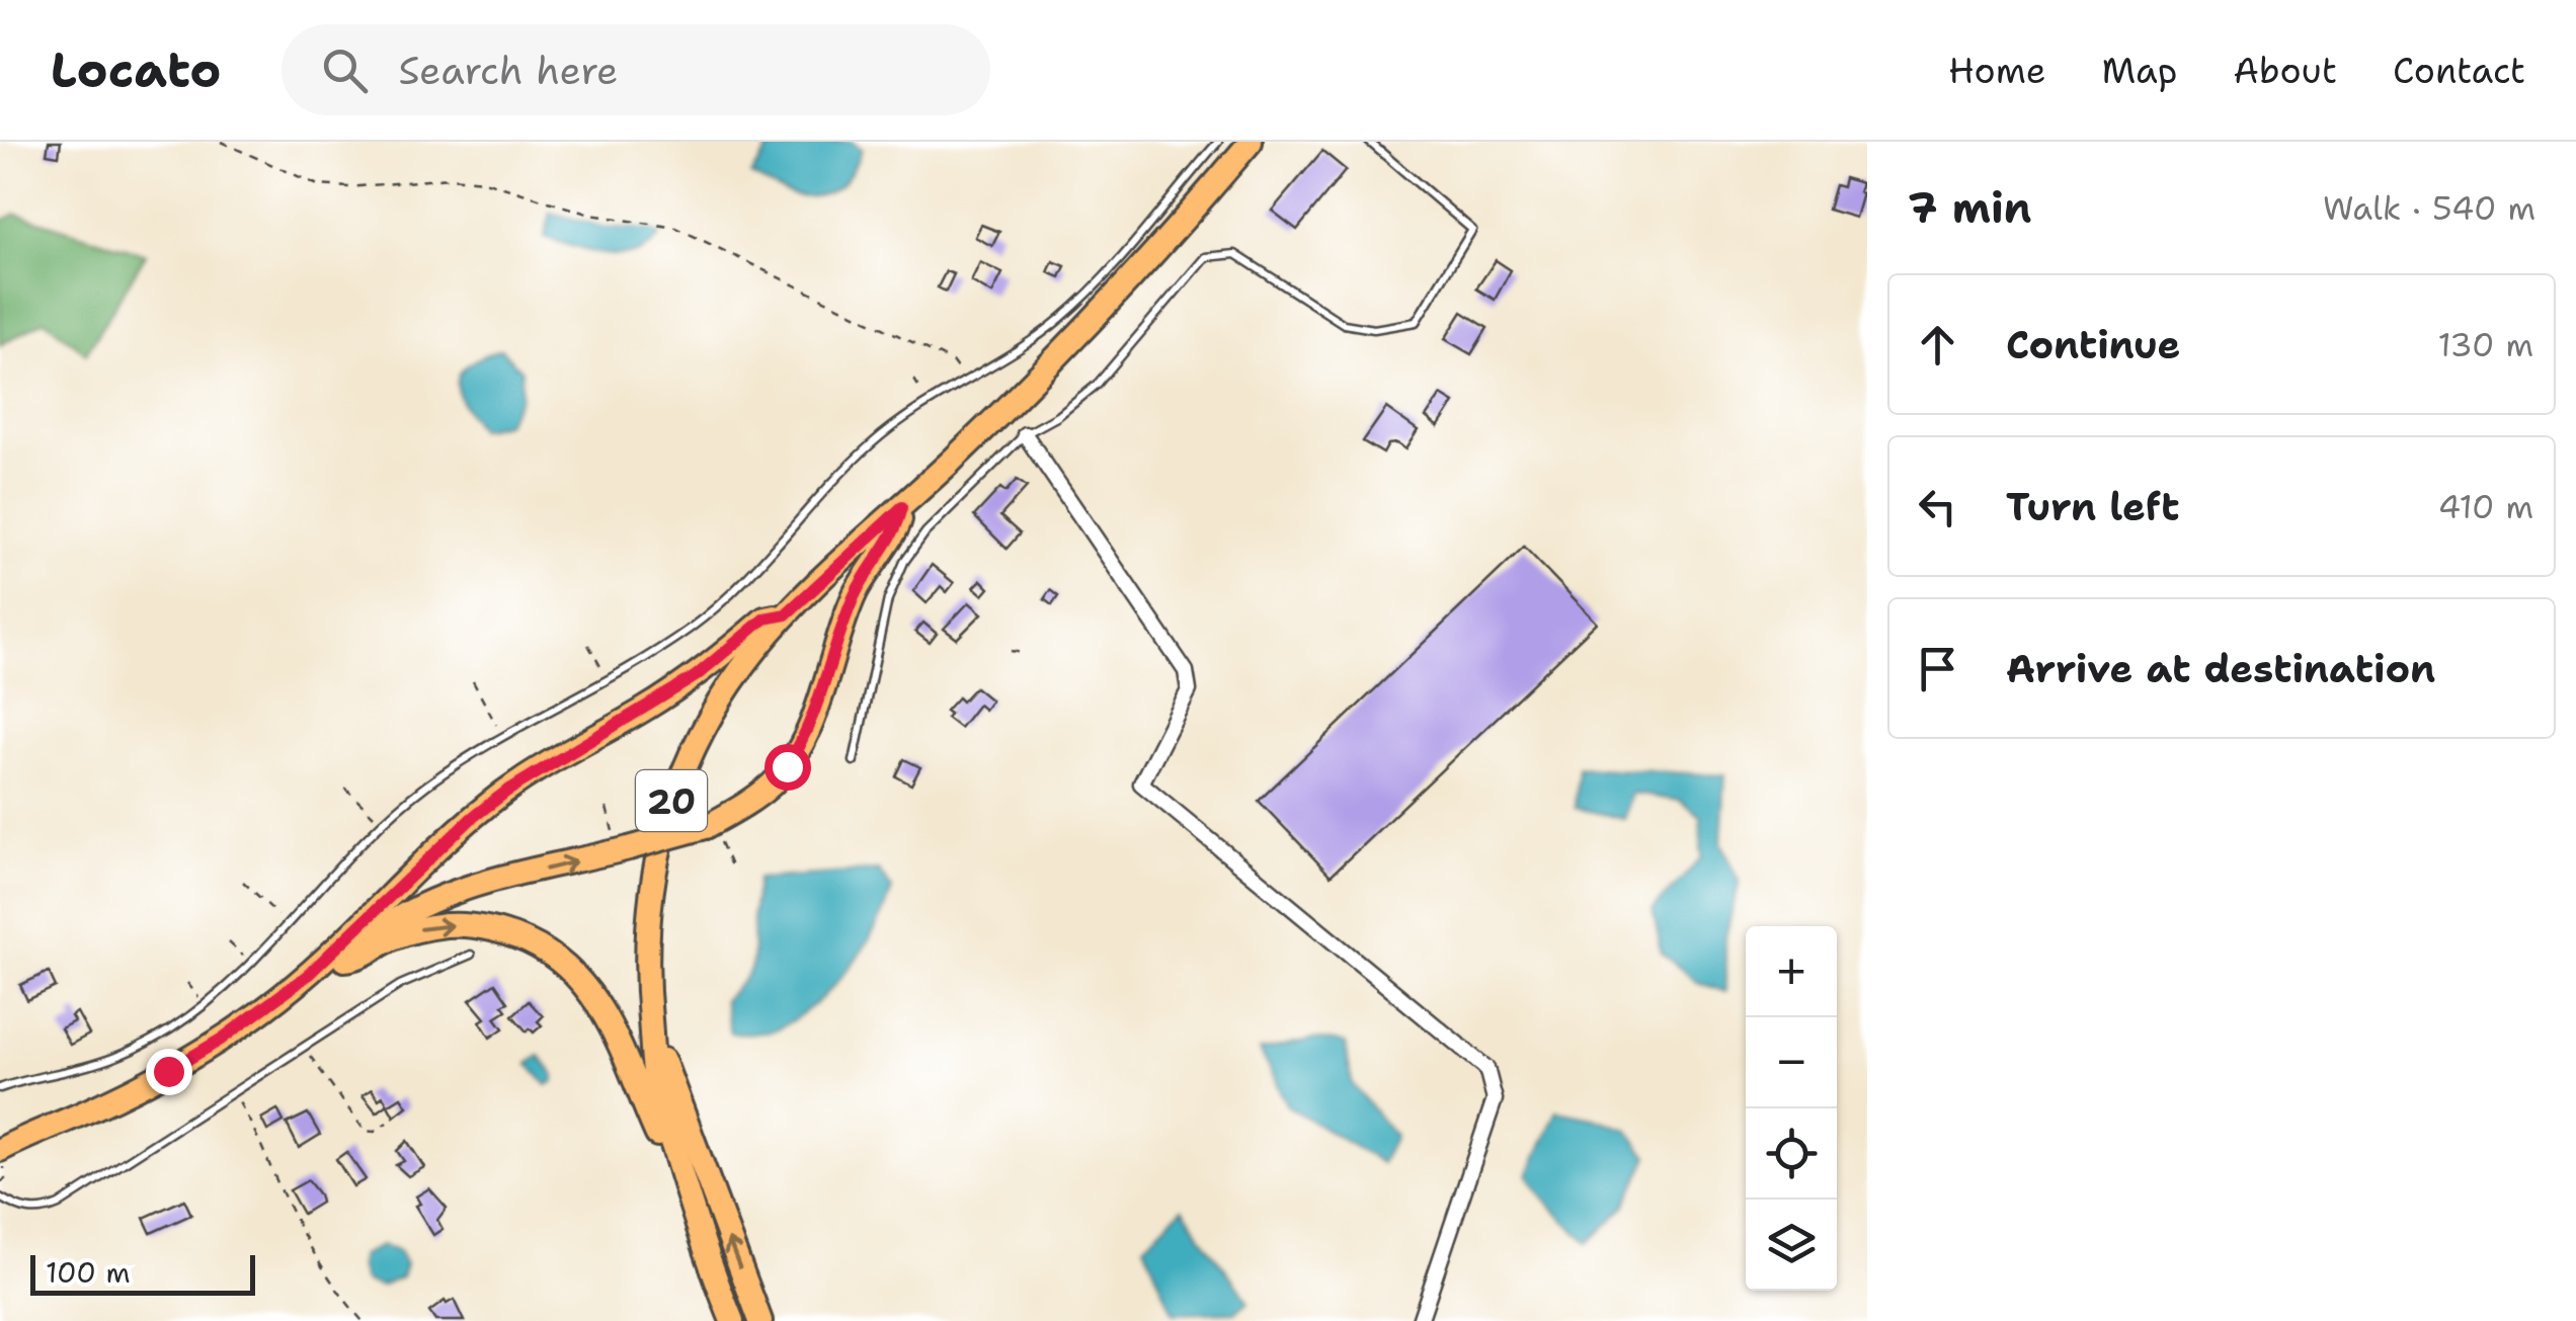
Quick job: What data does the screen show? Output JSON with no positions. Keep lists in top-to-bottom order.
{
  "streets": {
    "main road": ["20"]
  },
  "scale_bar": "100 m",
  "page": {
    "header": "Locato",
    "search": "Search here",
    "nav": [
      "Home",
      "Map",
      "About",
      "Contact"
    ],
    "heading": ["7 min", "Walk · 540 m"],
    "list": [
      ["Continue", "130 m"],
      ["Turn left", "410 m"],
      "Arrive at destination"
    ],
    "map_buttons": ["+", "−"],
    "scale": "100 m"
  }
}
